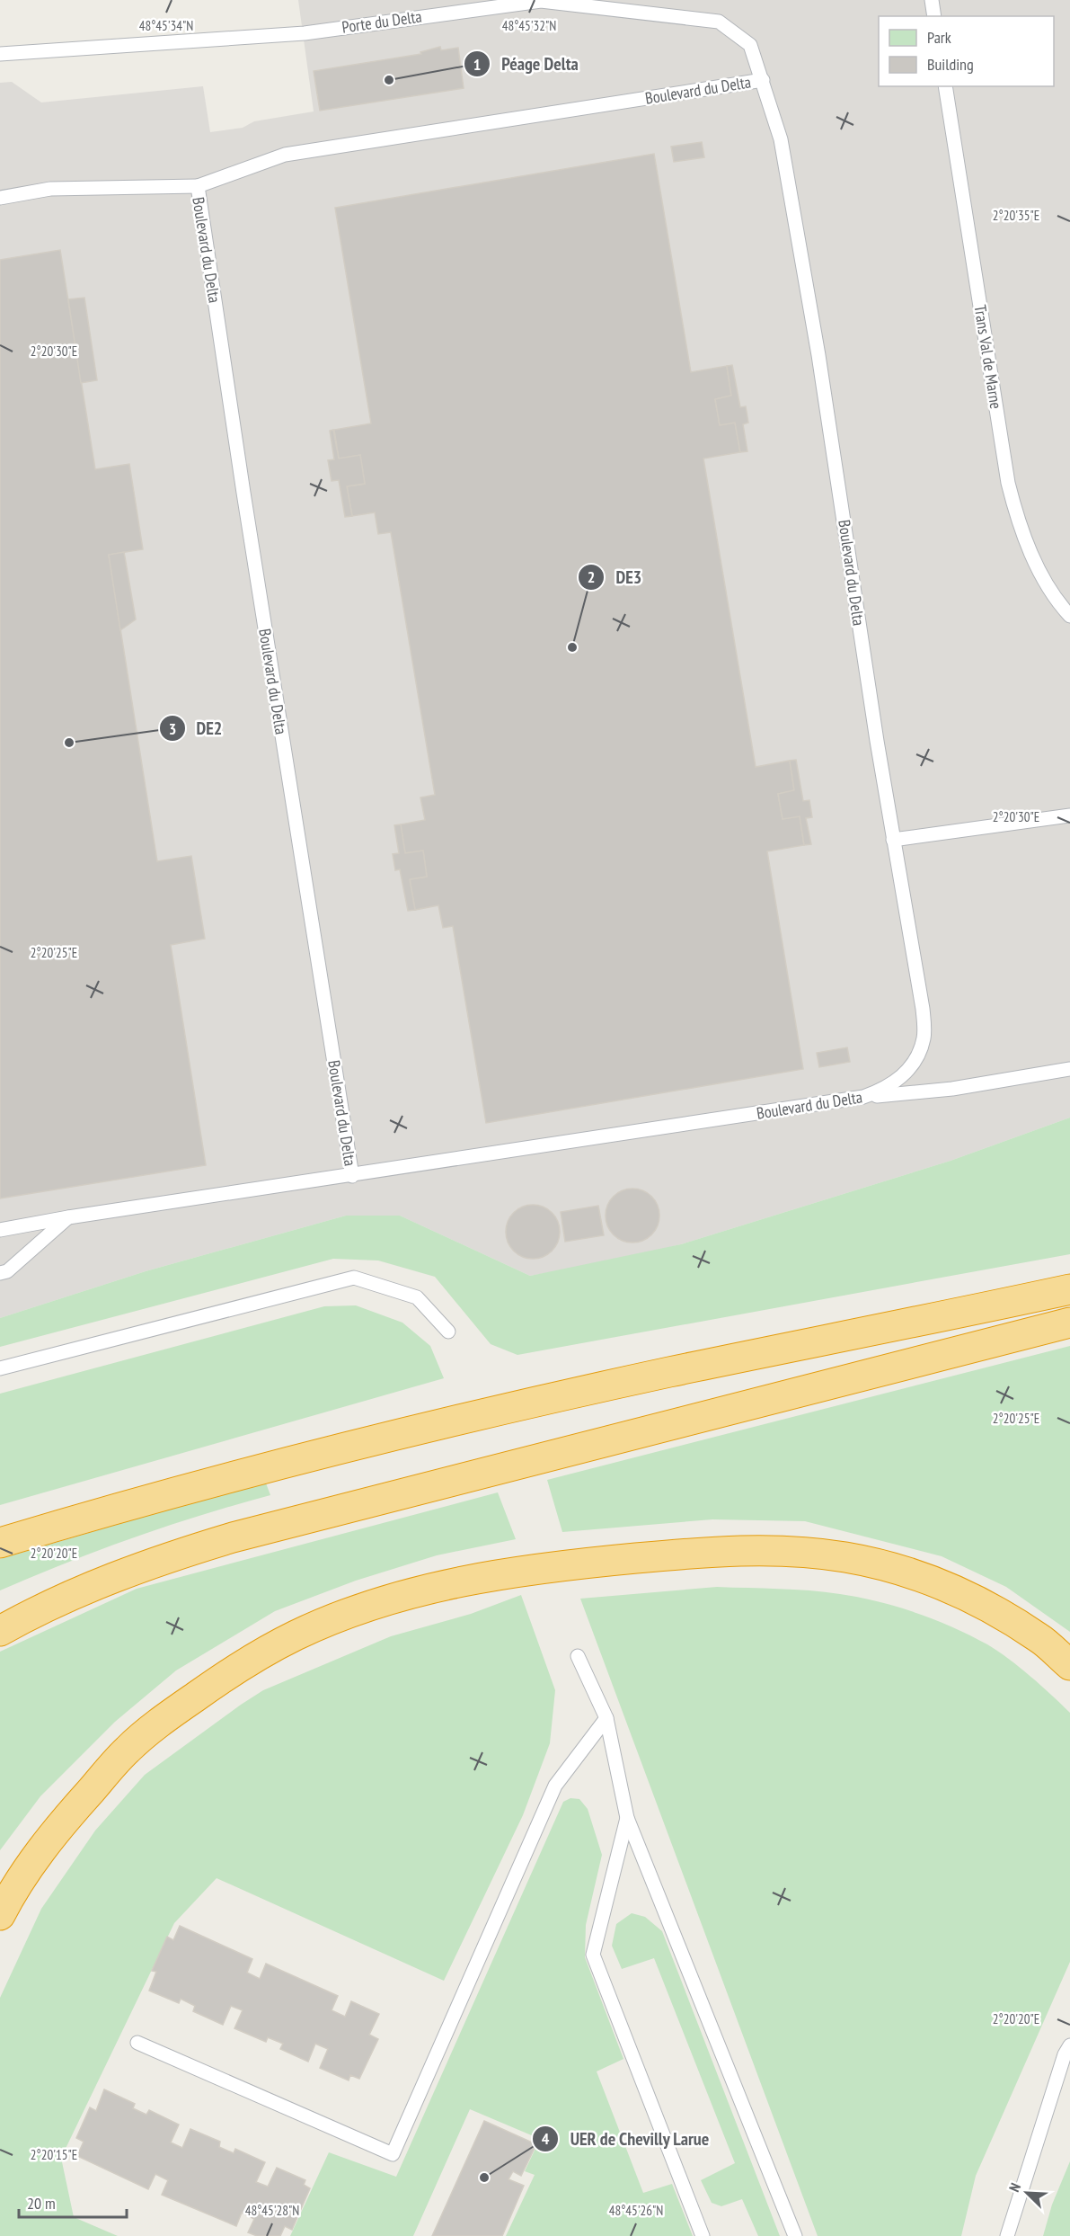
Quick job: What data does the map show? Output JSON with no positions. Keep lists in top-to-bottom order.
{
  "streets": {
    "lane": ["Porte du Delta", "Boulevard du Delta", "Trans Val de Marne"]
  },
  "crossings": [
    ["Porte du Delta", "Boulevard du Delta"]
  ],
  "places": [
    "Péage Delta",
    "DE3",
    "DE2",
    "UER de Chevilly Larue"
  ],
  "legend": ["Park", "Building"],
  "scale_bar": "20 m",
  "north": "top left",
  "coordinates": [
    "48°45'34\"N",
    "48°45'32\"N",
    "2°20'35\"E",
    "2°20'30\"E",
    "2°20'25\"E",
    "2°20'20\"E",
    "2°20'15\"E",
    "48°45'28\"N",
    "48°45'26\"N"
  ]
}
